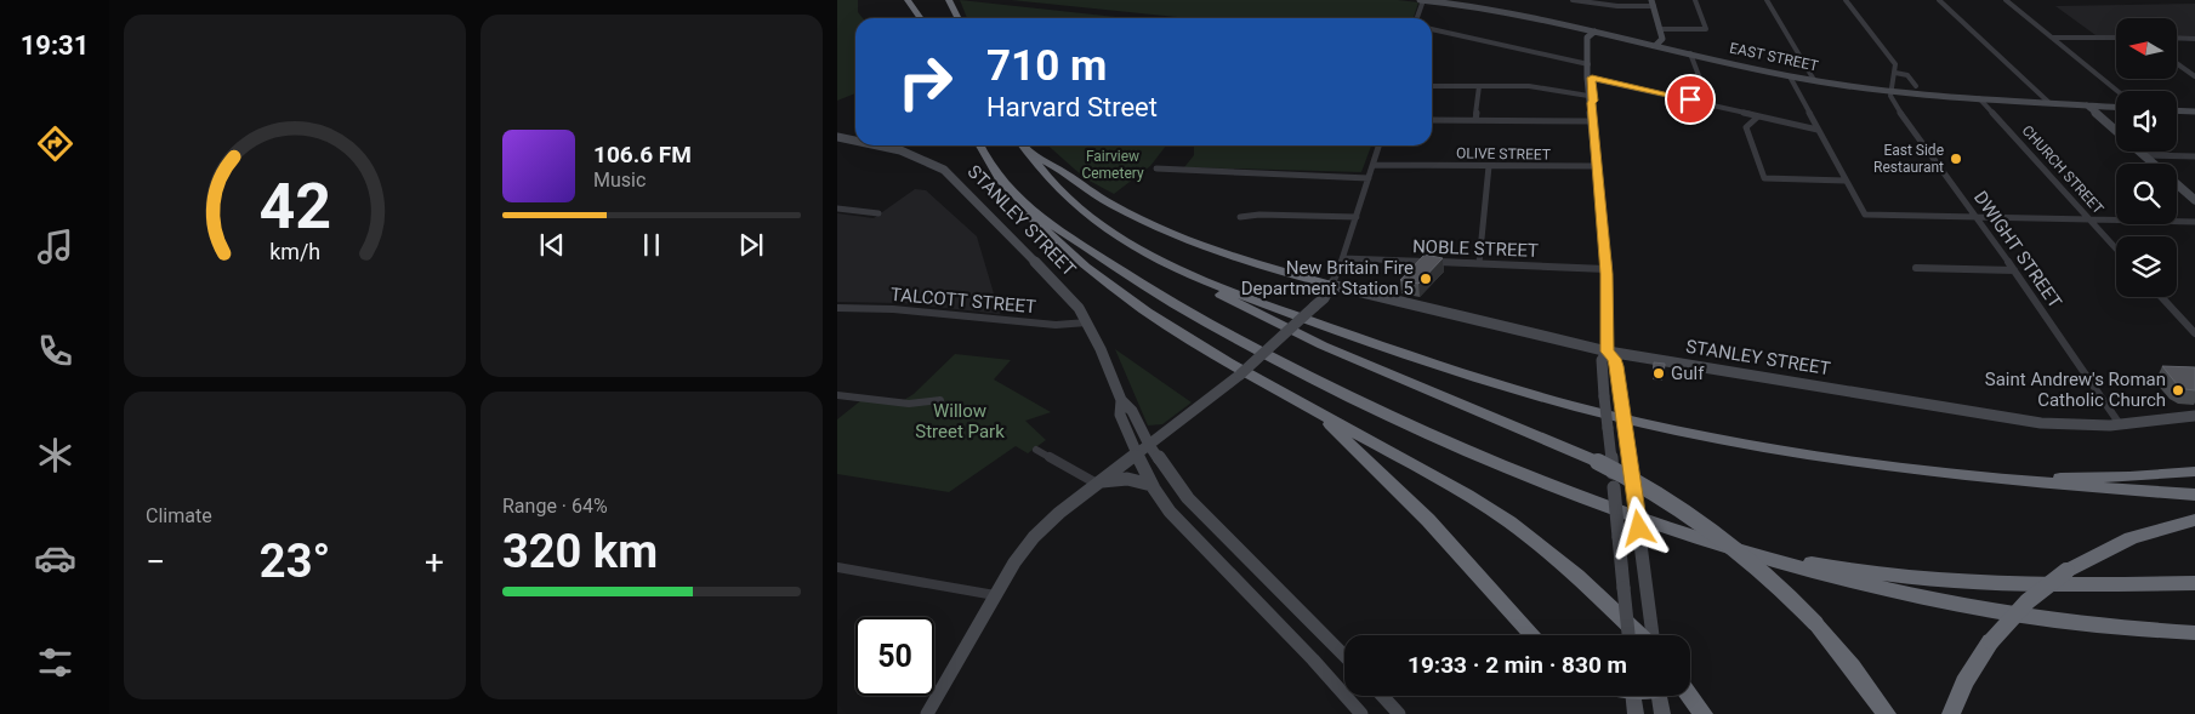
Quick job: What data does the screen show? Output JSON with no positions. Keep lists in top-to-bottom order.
{
  "streets": {
    "main road": ["EAST STREET", "STANLEY STREET"],
    "street": [
      "OLIVE STREET",
      "CHURCH STREET",
      "NOBLE STREET",
      "DWIGHT STREET",
      "TALCOTT STREET"
    ]
  },
  "crossings": [
    ["EAST STREET", "CHURCH STREET"],
    ["EAST STREET", "DWIGHT STREET"],
    ["STANLEY STREET", "DWIGHT STREET"],
    ["STANLEY STREET", "TALCOTT STREET"]
  ],
  "parks": ["Fairview Cemetery", "Willow Street Park"],
  "places": [
    "East Side Restaurant",
    "New Britain Fire Department Station 5",
    "Gulf",
    "Saint Andrew's Roman Catholic Church"
  ],
  "north": "left",
  "page": {
    "tabs": "19:31",
    "turn": ["710 m", "Harvard Street"],
    "song": ["106.6 FM", "Music"],
    "tile": [
      "Climate",
      ["Range · 64%", "320 km"]
    ],
    "heat": ["−", "23°", "+"],
    "limit": "50",
    "trip": "19:33 · 2 min · 830 m",
    "gauge": ["42", "km/h"]
  }
}
